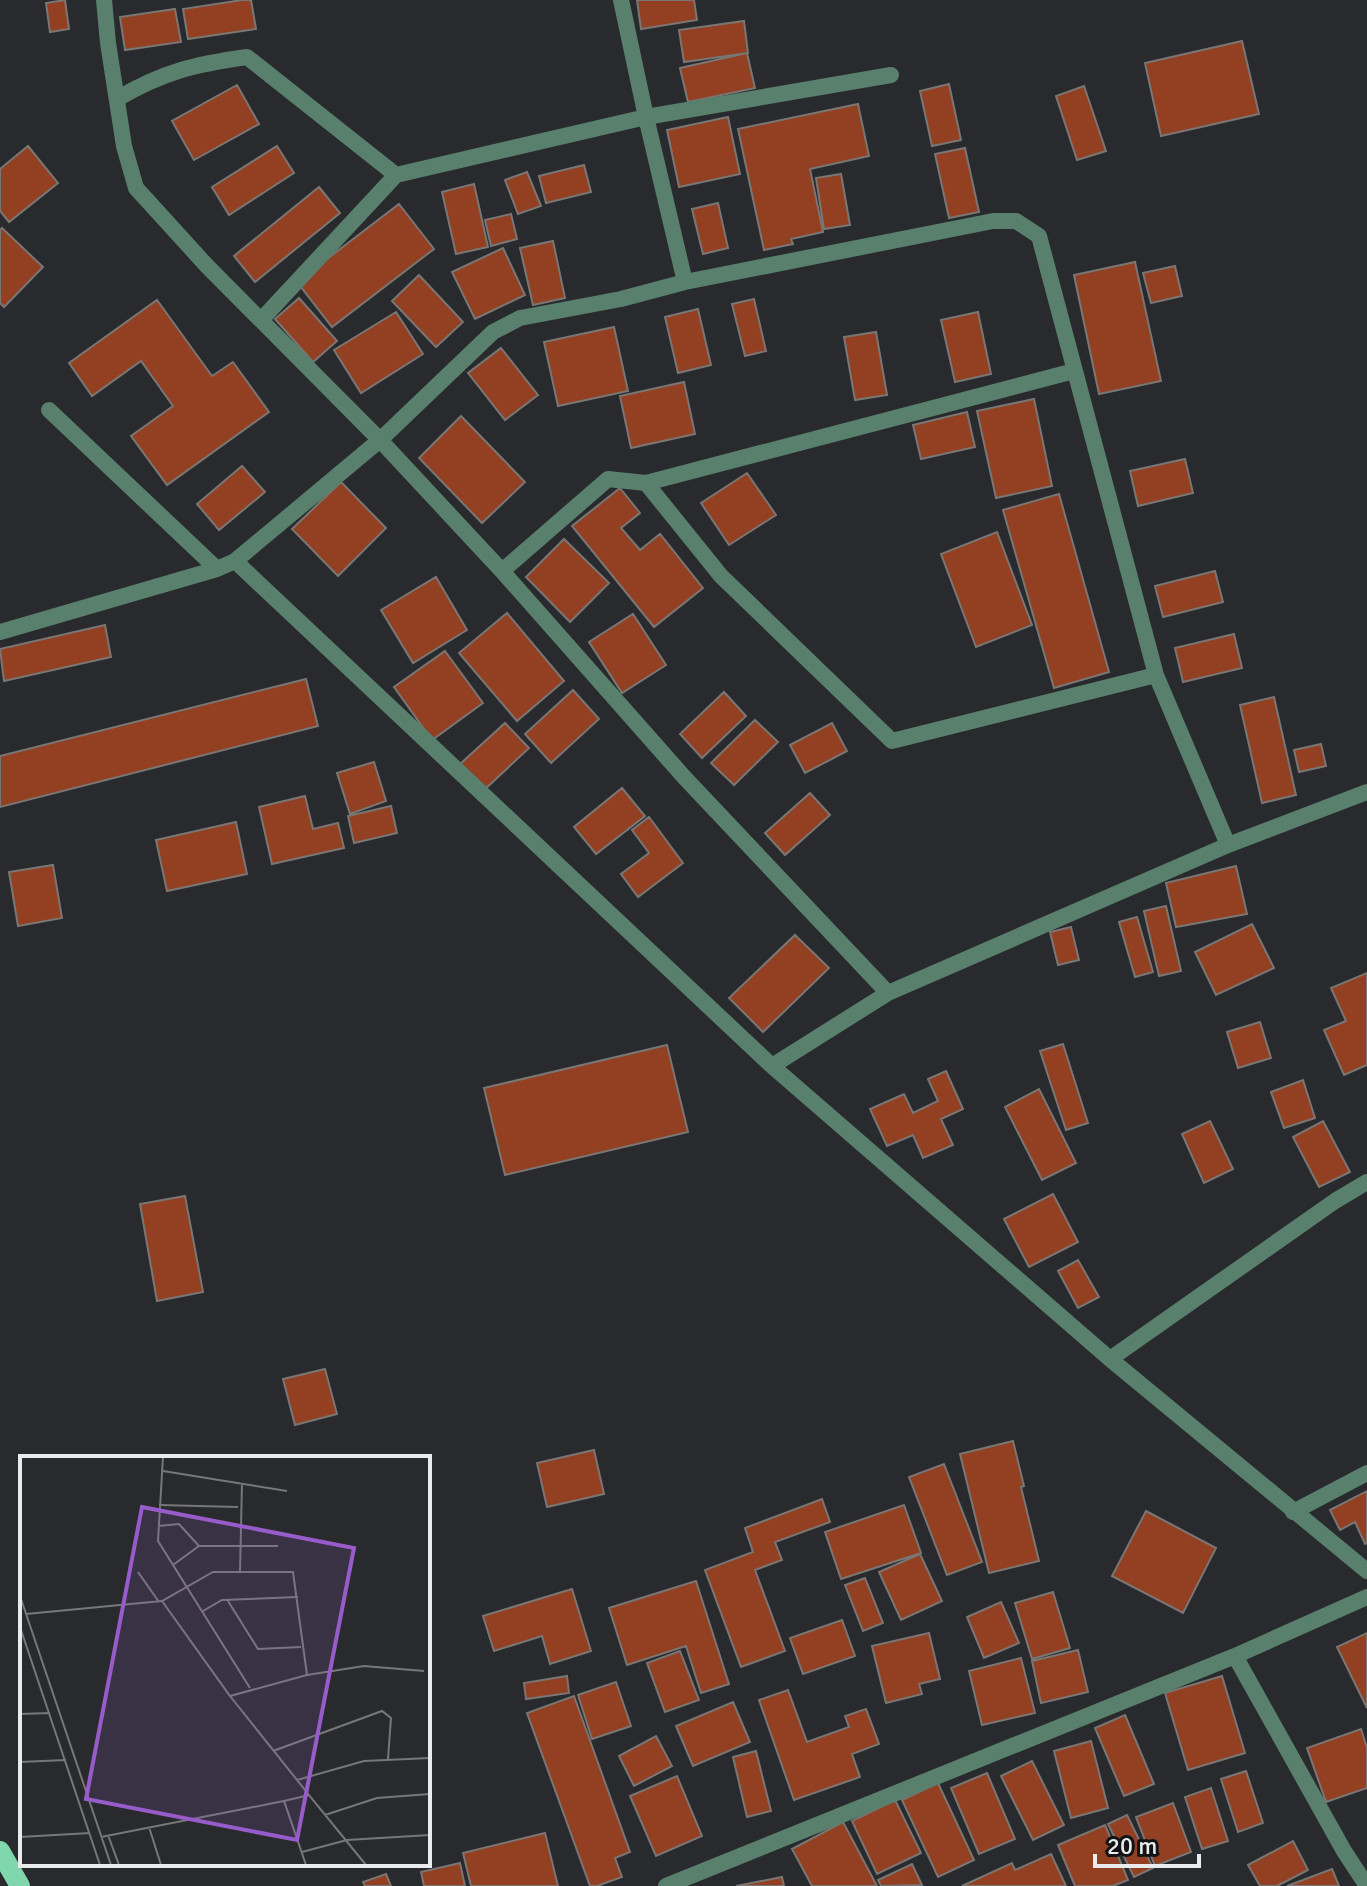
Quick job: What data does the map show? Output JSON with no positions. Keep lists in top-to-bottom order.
{
  "scale_bar": "20 m"
}
